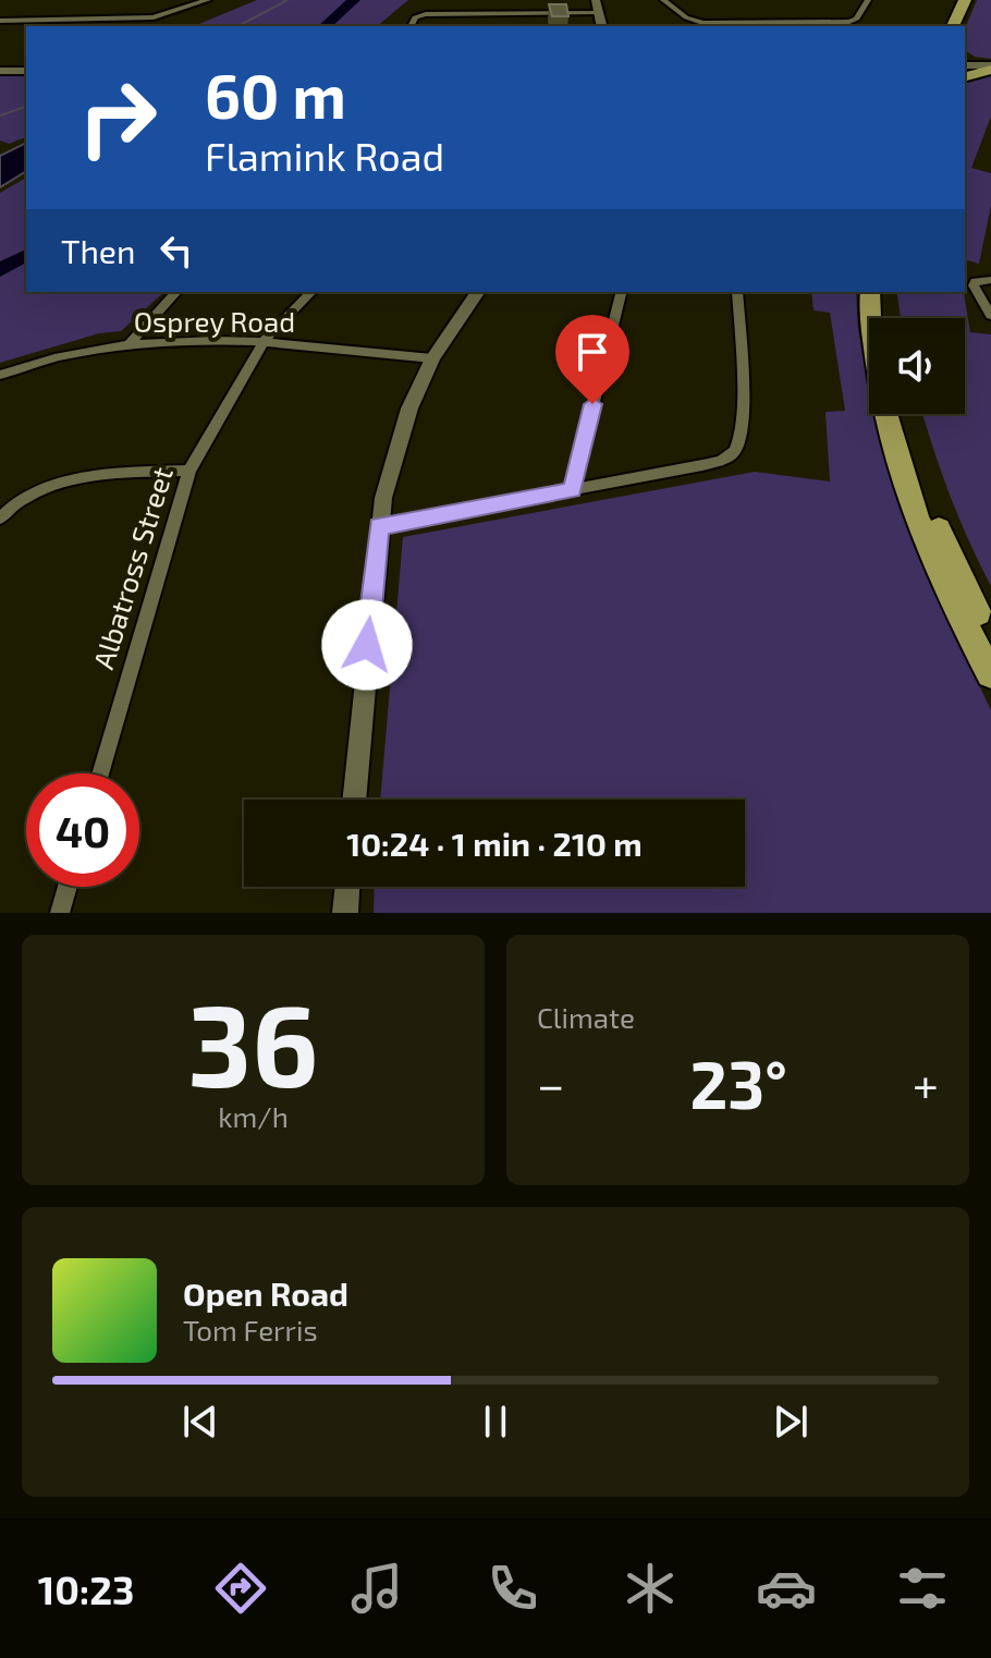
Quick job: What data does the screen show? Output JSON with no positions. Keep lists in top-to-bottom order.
{
  "streets": {
    "street": ["Osprey Road", "Albatross Street"]
  },
  "crossings": [
    ["Osprey Road", "Albatross Street"]
  ],
  "page": {
    "turn": ["60 m", "Flamink Road"],
    "then": "Then",
    "limit": "40",
    "trip": "10:24 · 1 min · 210 m",
    "tile": [
      ["36", "km/h"],
      "Climate"
    ],
    "heat": ["−", "23°", "+"],
    "song": ["Open Road", "Tom Ferris"],
    "tabs": "10:23"
  }
}
